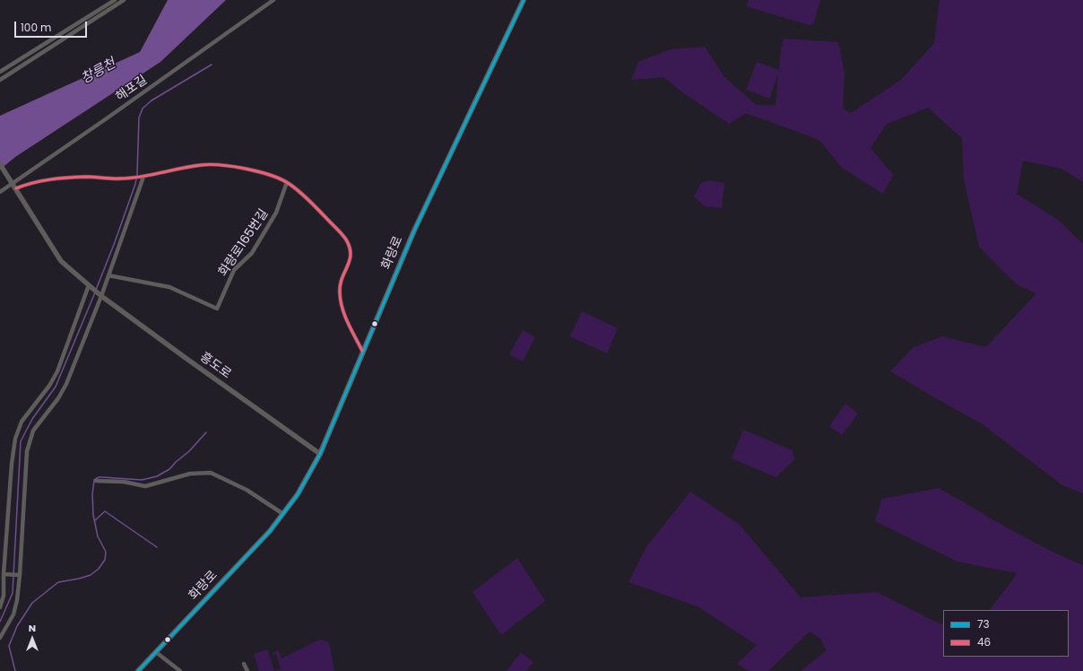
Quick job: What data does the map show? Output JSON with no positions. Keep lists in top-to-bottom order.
{
  "streets": {
    "main road": ["화랑로"],
    "street": ["해포길", "화랑로165번길", "흥도로"]
  },
  "crossings": [
    ["화랑로", "흥도로"]
  ],
  "water": ["창릉천"],
  "lines": ["transit line 73", "transit line 46"],
  "legend": ["73", "46"],
  "scale_bar": "100 m",
  "north": "top"
}
